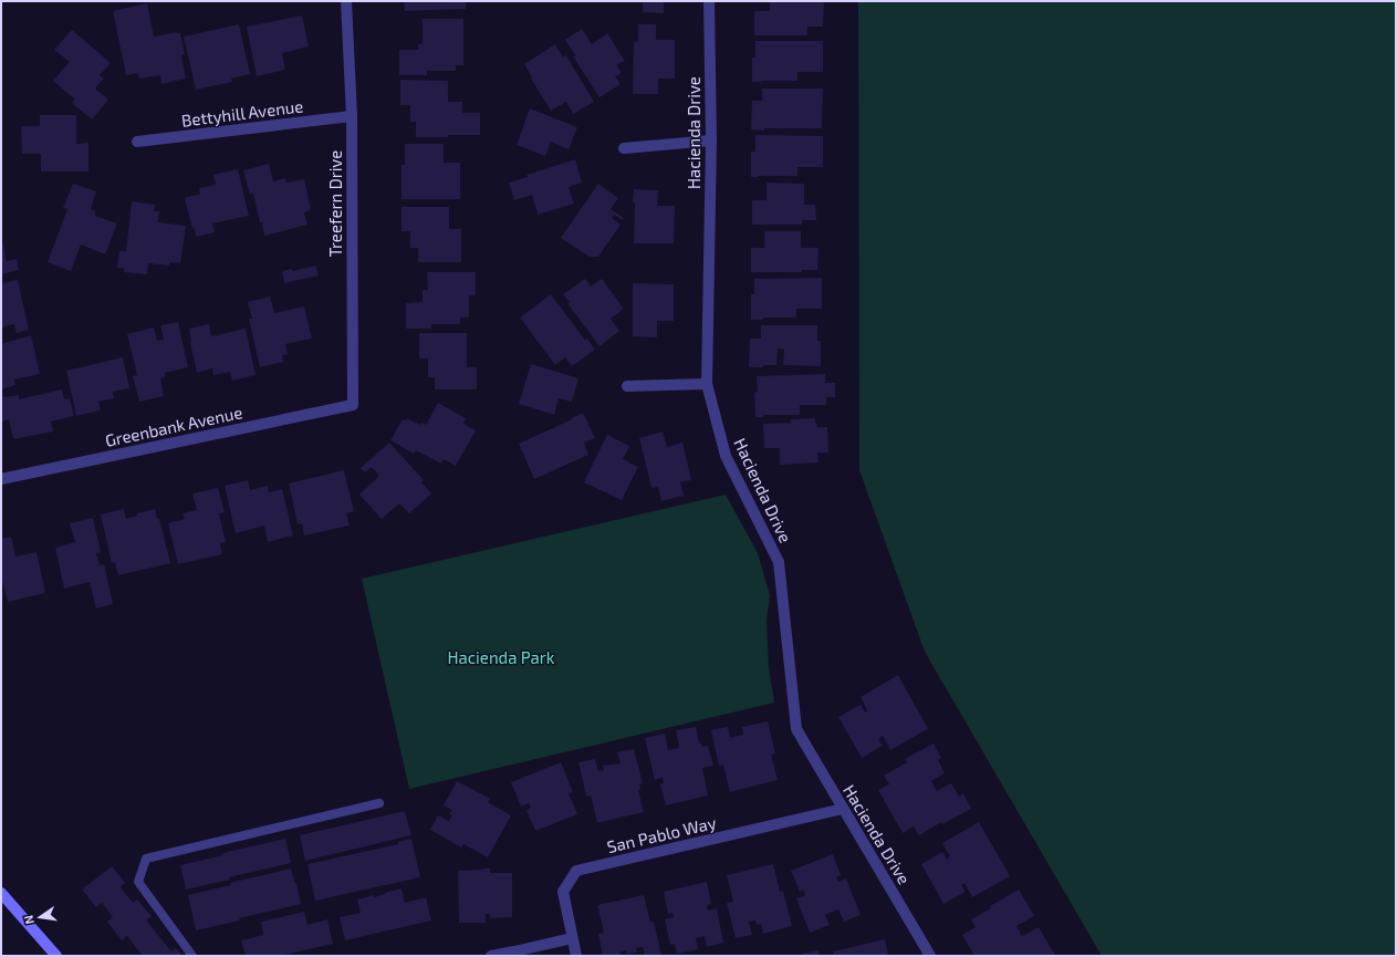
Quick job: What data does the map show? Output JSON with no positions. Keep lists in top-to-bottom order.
{
  "streets": {
    "street": [
      "Bettyhill Avenue",
      "Hacienda Drive",
      "Treefern Drive",
      "Greenbank Avenue",
      "San Pablo Way"
    ]
  },
  "crossings": [
    ["Bettyhill Avenue", "Treefern Drive"],
    ["Hacienda Drive", "San Pablo Way"],
    ["Treefern Drive", "Greenbank Avenue"]
  ],
  "parks": ["Hacienda Park"],
  "north": "left"
}
